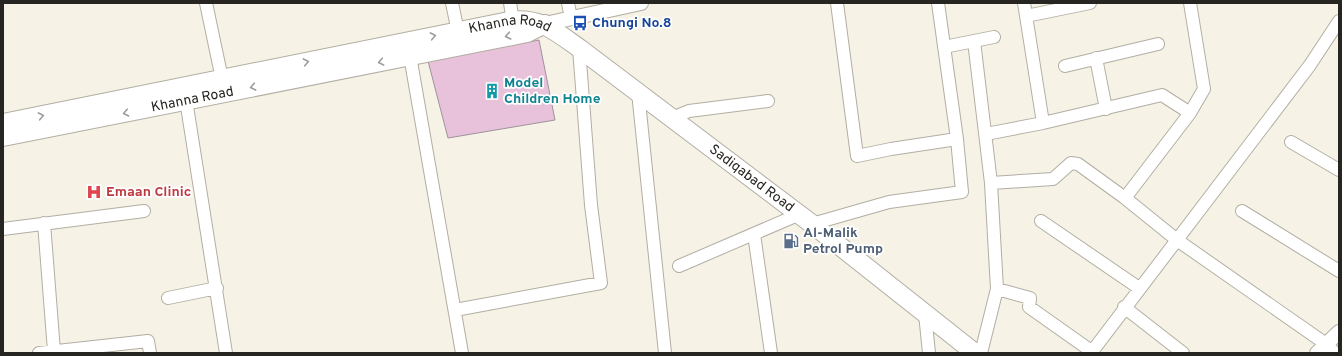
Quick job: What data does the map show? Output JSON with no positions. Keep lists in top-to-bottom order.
{
  "streets": {
    "main road": ["Khanna Road", "Sadiqabad Road"]
  },
  "crossings": [
    ["Khanna Road", "Sadiqabad Road"]
  ],
  "places": {
    "bus stop": ["Chungi No.8"],
    "building": ["Model Children Home"],
    "hospital": ["Emaan Clinic"],
    "fuel station": ["Al-Malik Petrol Pump"]
  }
}
